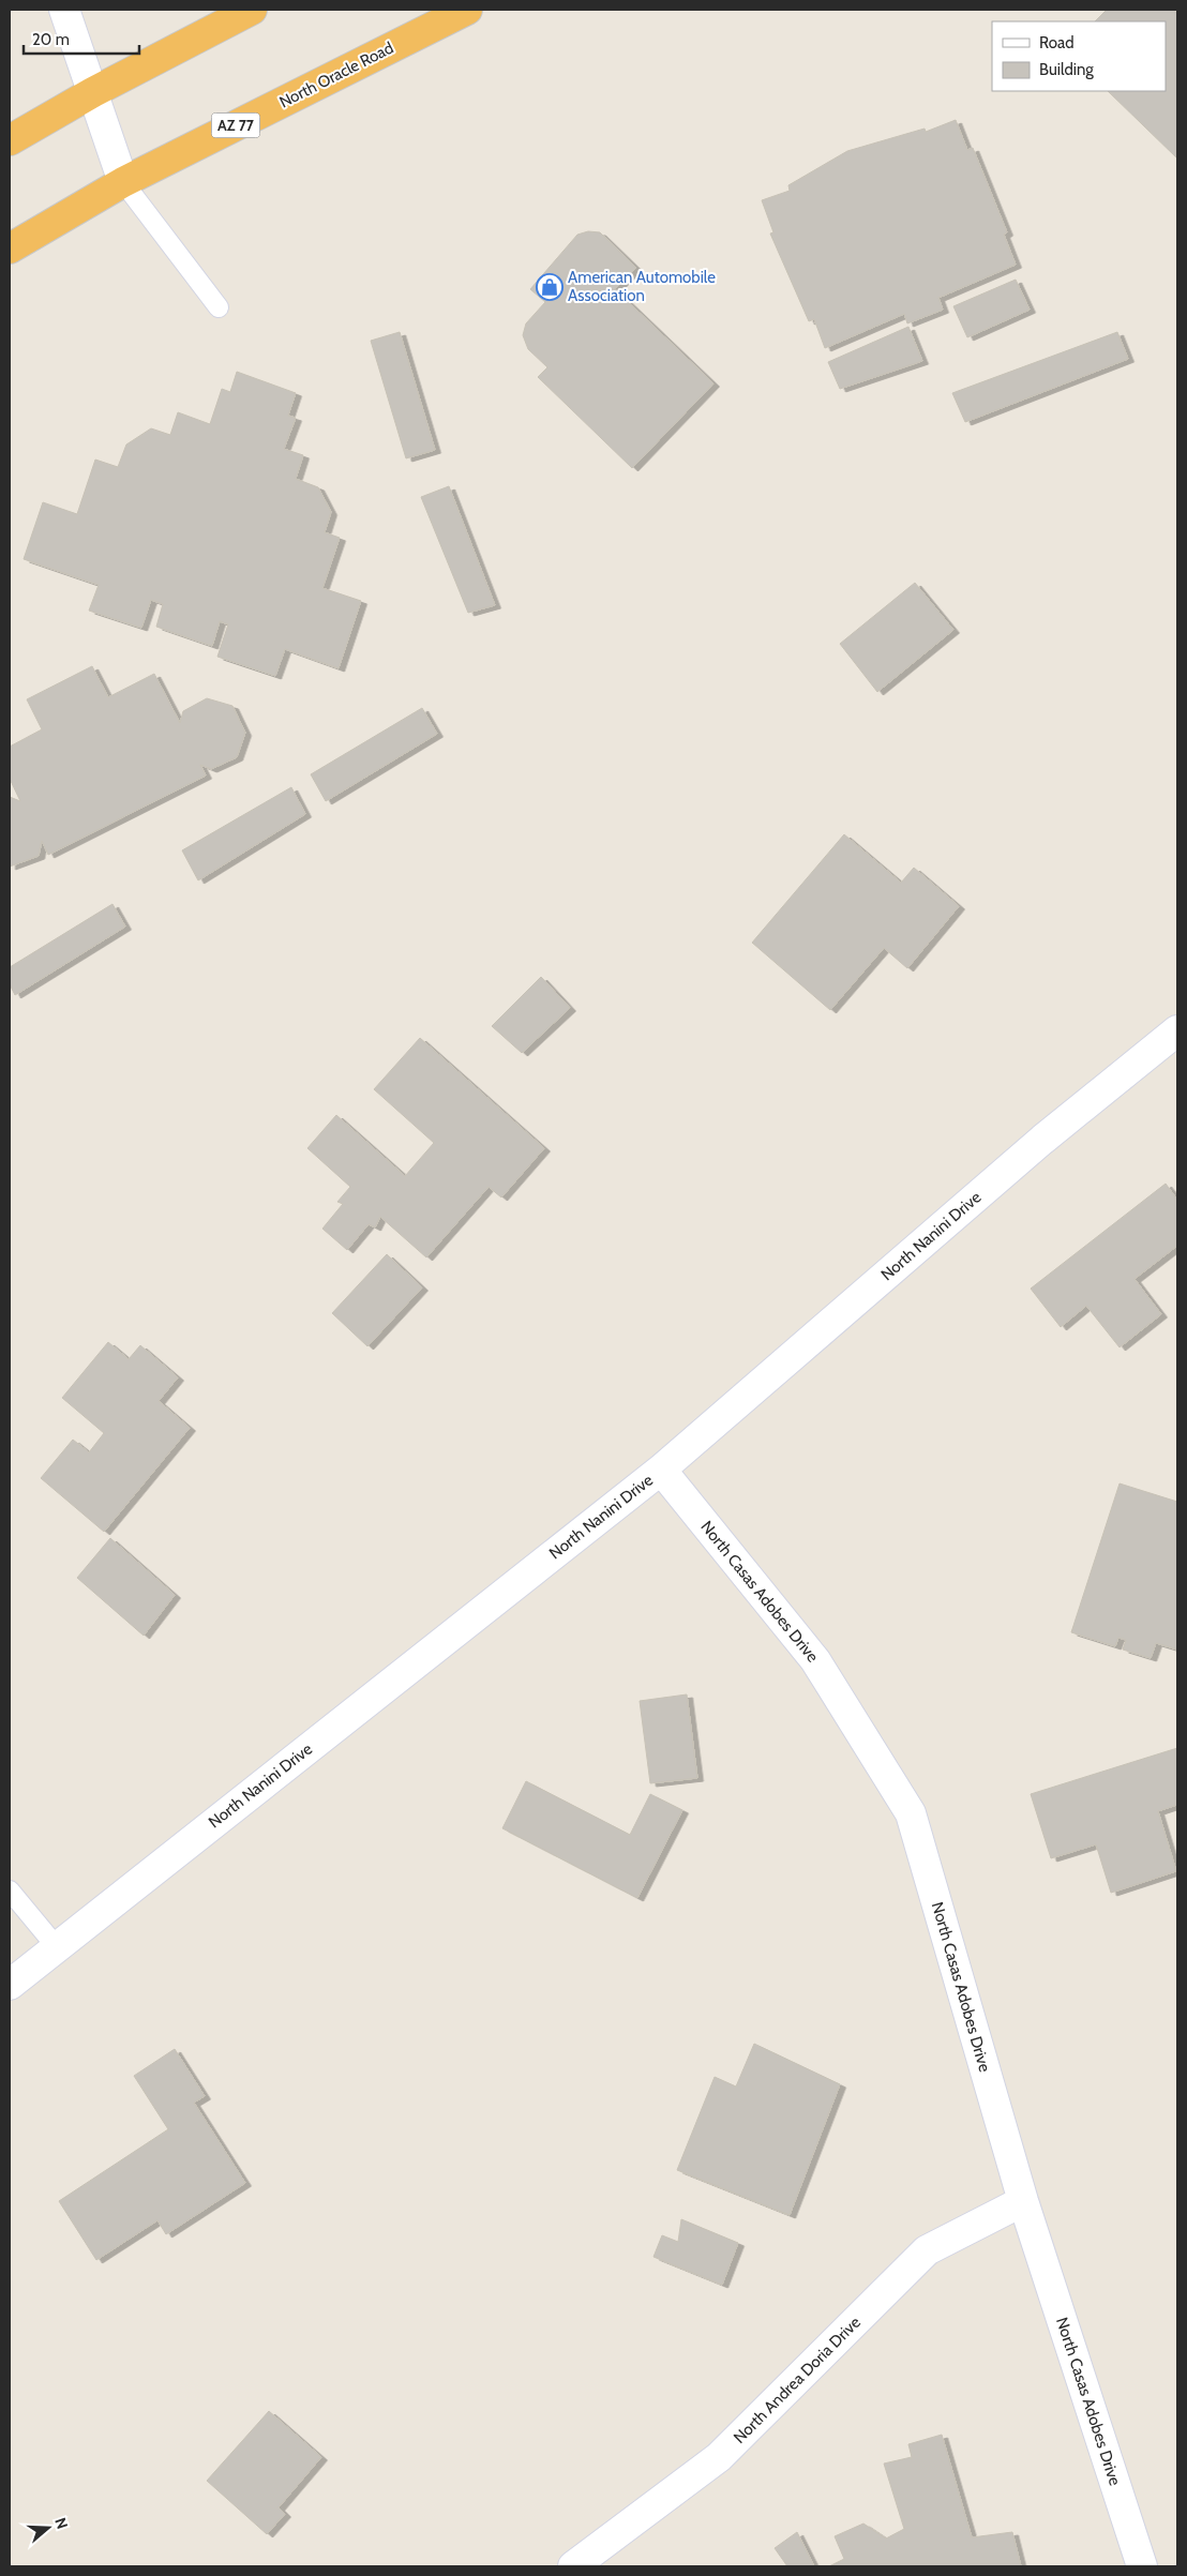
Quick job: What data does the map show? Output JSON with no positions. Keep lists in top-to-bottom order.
{
  "streets": {
    "highway": ["North Oracle Road", "AZ 77"],
    "street": ["North Nanini Drive", "North Casas Adobes Drive", "North Andrea Doria Drive"]
  },
  "crossings": [
    ["North Nanini Drive", "North Casas Adobes Drive"],
    ["North Casas Adobes Drive", "North Andrea Doria Drive"]
  ],
  "places": {
    "shop": ["American Automobile Association"]
  },
  "legend": ["Road", "Building"],
  "scale_bar": "20 m",
  "north": "right"
}
